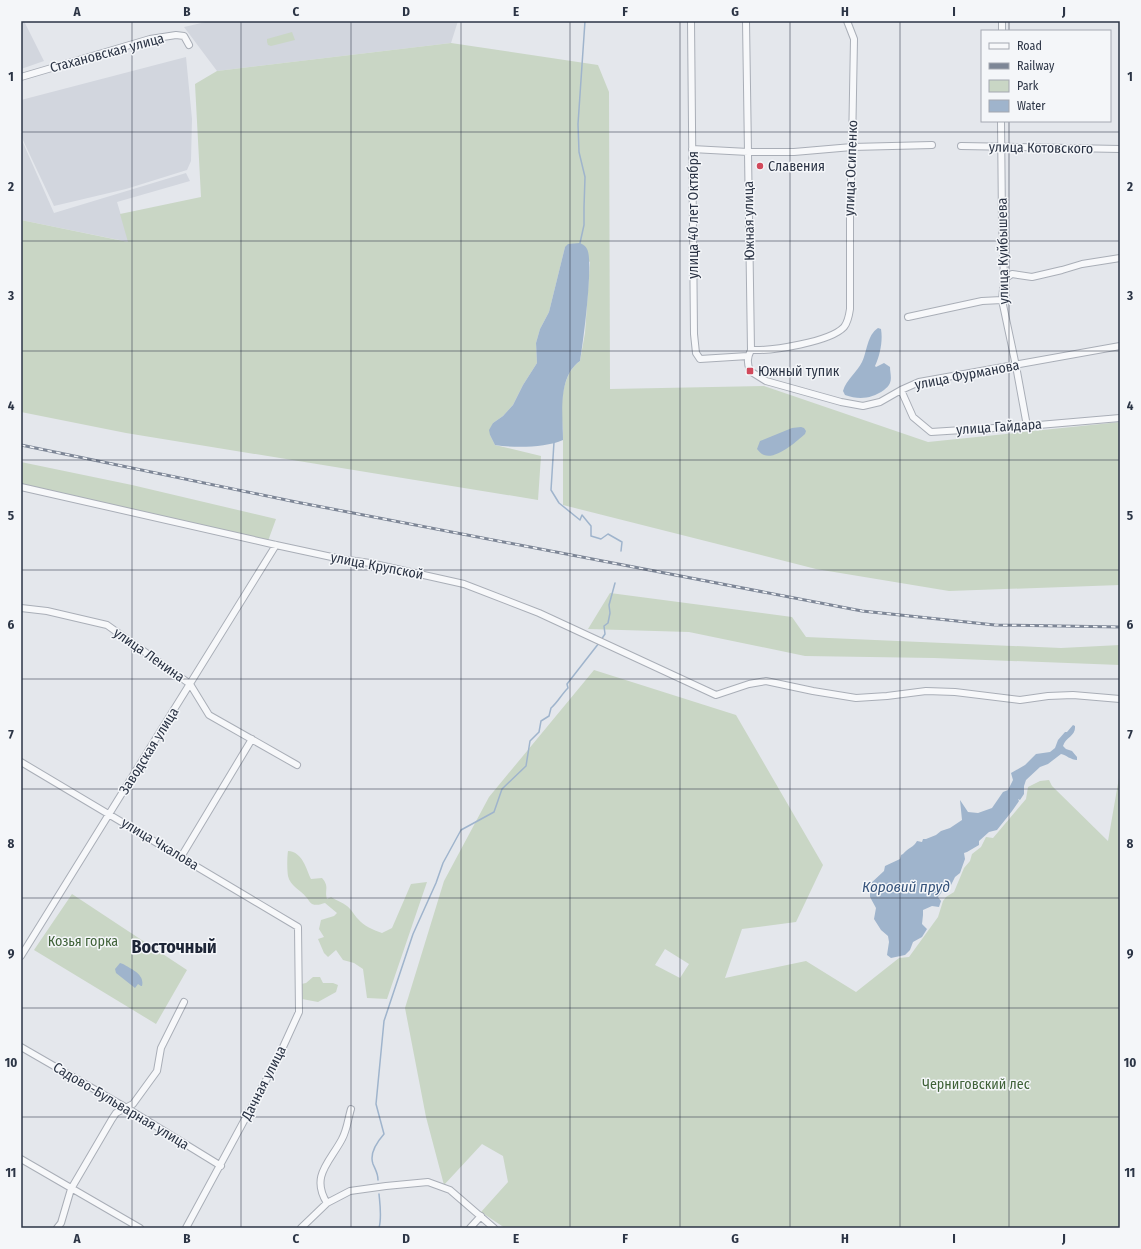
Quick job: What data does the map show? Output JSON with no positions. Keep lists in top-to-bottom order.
{
  "streets": {
    "street": [
      "Стахановская улица",
      "улица Котовского",
      "улица Осипенко",
      "улица 40 лет Октября",
      "Южная улица",
      "улица Куйбышева",
      "улица Фурманова",
      "улица Гайдара",
      "улица Крупской",
      "улица Ленина",
      "Заводская улица",
      "улица Чкалова",
      "Дачная улица",
      "Садово-Бульварная улица"
    ]
  },
  "crossings": [
    ["улица Котовского", "улица Куйбышева"],
    ["улица Осипенко", "улица 40 лет Октября"],
    ["улица Осипенко", "Южная улица"],
    ["улица 40 лет Октября", "Южная улица"],
    ["Южная улица", "улица Фурманова"],
    ["улица Куйбышева", "улица Фурманова"],
    ["улица Куйбышева", "улица Гайдара"],
    ["улица Фурманова", "улица Гайдара"],
    ["улица Крупской", "Заводская улица"],
    ["улица Ленина", "Заводская улица"],
    ["Заводская улица", "улица Чкалова"],
    ["улица Чкалова", "Дачная улица"],
    ["Дачная улица", "Садово-Бульварная улица"]
  ],
  "districts": ["Восточный"],
  "water": ["Коровий пруд"],
  "parks": ["Козья горка", "Черниговский лес"],
  "places": {
    "other": ["Славения"],
    "transit": ["Южный тупик"]
  },
  "legend": [
    "Road",
    "Railway",
    "Park",
    "Water"
  ],
  "grid": {
    "columns": [
      "A",
      "B",
      "C",
      "D",
      "E",
      "F",
      "G",
      "H",
      "I",
      "J"
    ],
    "rows": [
      "1",
      "2",
      "3",
      "4",
      "5",
      "6",
      "7",
      "8",
      "9",
      "10",
      "11"
    ]
  }
}
